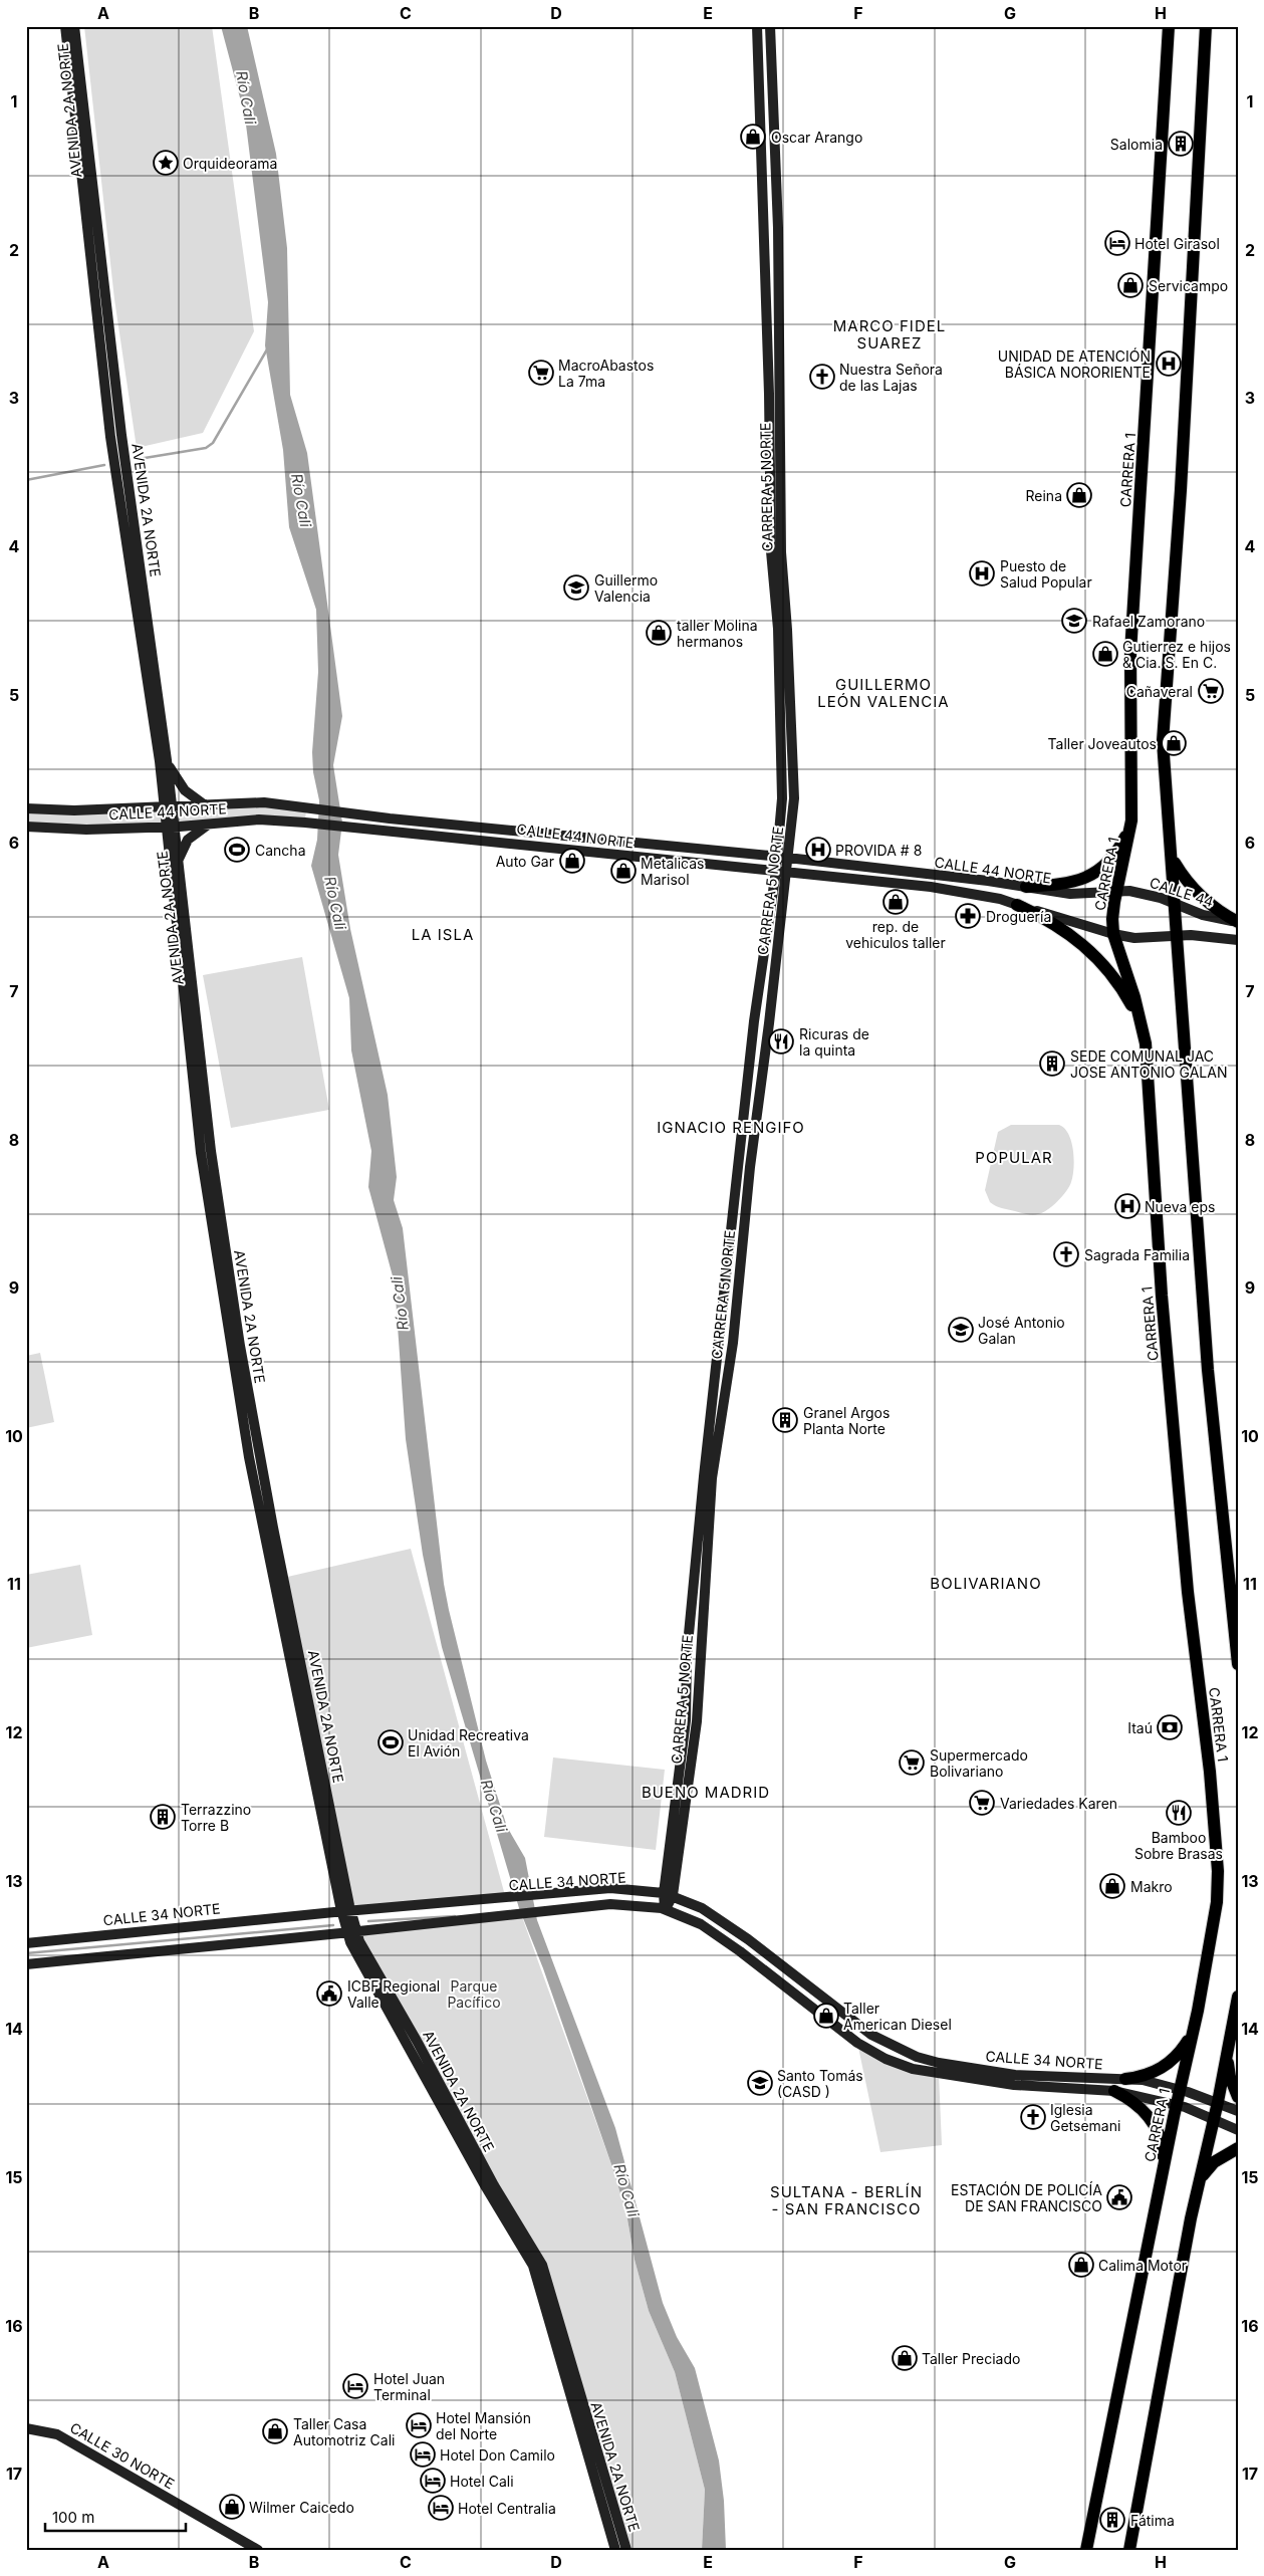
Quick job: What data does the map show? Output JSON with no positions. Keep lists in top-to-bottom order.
{
  "streets": {
    "main road": [
      "AVENIDA 2A NORTE",
      "CARRERA 1",
      "CARRERA 5 NORTE",
      "CALLE 44 NORTE",
      "CALLE 44",
      "CALLE 34 NORTE",
      "CALLE 30 NORTE"
    ]
  },
  "crossings": [
    ["AVENIDA 2A NORTE", "CALLE 44 NORTE"],
    ["AVENIDA 2A NORTE", "CALLE 34 NORTE"],
    ["CARRERA 1", "CALLE 44 NORTE"],
    ["CARRERA 1", "CALLE 44"],
    ["CARRERA 1", "CALLE 34 NORTE"],
    ["CARRERA 5 NORTE", "CALLE 44 NORTE"],
    ["CARRERA 5 NORTE", "CALLE 34 NORTE"],
    ["CALLE 44 NORTE", "CALLE 44"]
  ],
  "districts": [
    "MARCO FIDEL SUAREZ",
    "GUILLERMO LEÓN VALENCIA",
    "LA ISLA",
    "IGNACIO RENGIFO",
    "POPULAR",
    "BOLIVARIANO",
    "BUENO MADRID",
    "SULTANA - BERLÍN - SAN FRANCISCO"
  ],
  "water": ["Río Cali"],
  "parks": ["Parque Pacífico"],
  "places": {
    "shop": [
      "Oscar Arango",
      "Servicampo",
      "Reina",
      "taller Molina hermanos",
      "Gutierrez e hijos & Cia. S. En C.",
      "Taller Joveautos",
      "Auto Gar",
      "Metalicas Marisol",
      "rep. de vehiculos taller",
      "Makro",
      "Taller American Diesel",
      "Calima Motor",
      "Taller Preciado",
      "Taller Casa Automotriz Cali",
      "Wilmer Caicedo"
    ],
    "building": [
      "Salomia",
      "SEDE COMUNAL JAC JOSE ANTONIO GALAN",
      "Granel Argos Planta Norte",
      "Terrazzino Torre B",
      "Fátima"
    ],
    "place": ["Orquideorama"],
    "hotel": [
      "Hotel Girasol",
      "Hotel Juan Terminal",
      "Hotel Mansión del Norte",
      "Hotel Don Camilo",
      "Hotel Cali",
      "Hotel Centralia"
    ],
    "hospital": [
      "UNIDAD DE ATENCIÓN BÁSICA NORORIENTE",
      "Puesto de Salud Popular",
      "PROVIDA # 8",
      "Nueva eps"
    ],
    "supermarket": [
      "MacroAbastos La 7ma",
      "Cañaveral",
      "Supermercado Bolivariano",
      "Variedades Karen"
    ],
    "church": ["Nuestra Señora de las Lajas", "Sagrada Familia", "Iglesia Getsemani"],
    "school or university": [
      "Guillermo Valencia",
      "Rafael Zamorano",
      "José Antonio Galan",
      "Santo Tomás (CASD )"
    ],
    "sports": ["Cancha", "Unidad Recreativa El Avión"],
    "pharmacy": ["Droguería"],
    "restaurant": ["Ricuras de la quinta", "Bamboo Sobre Brasas"],
    "bank": ["Itaú"],
    "public building": ["ICBF Regional Valle", "ESTACIÓN DE POLICÍA DE SAN FRANCISCO"]
  },
  "scale_bar": "100 m",
  "grid": {
    "columns": [
      "A",
      "B",
      "C",
      "D",
      "E",
      "F",
      "G",
      "H"
    ],
    "rows": [
      "1",
      "2",
      "3",
      "4",
      "5",
      "6",
      "7",
      "8",
      "9",
      "10",
      "11",
      "12",
      "13",
      "14",
      "15",
      "16",
      "17"
    ]
  }
}
